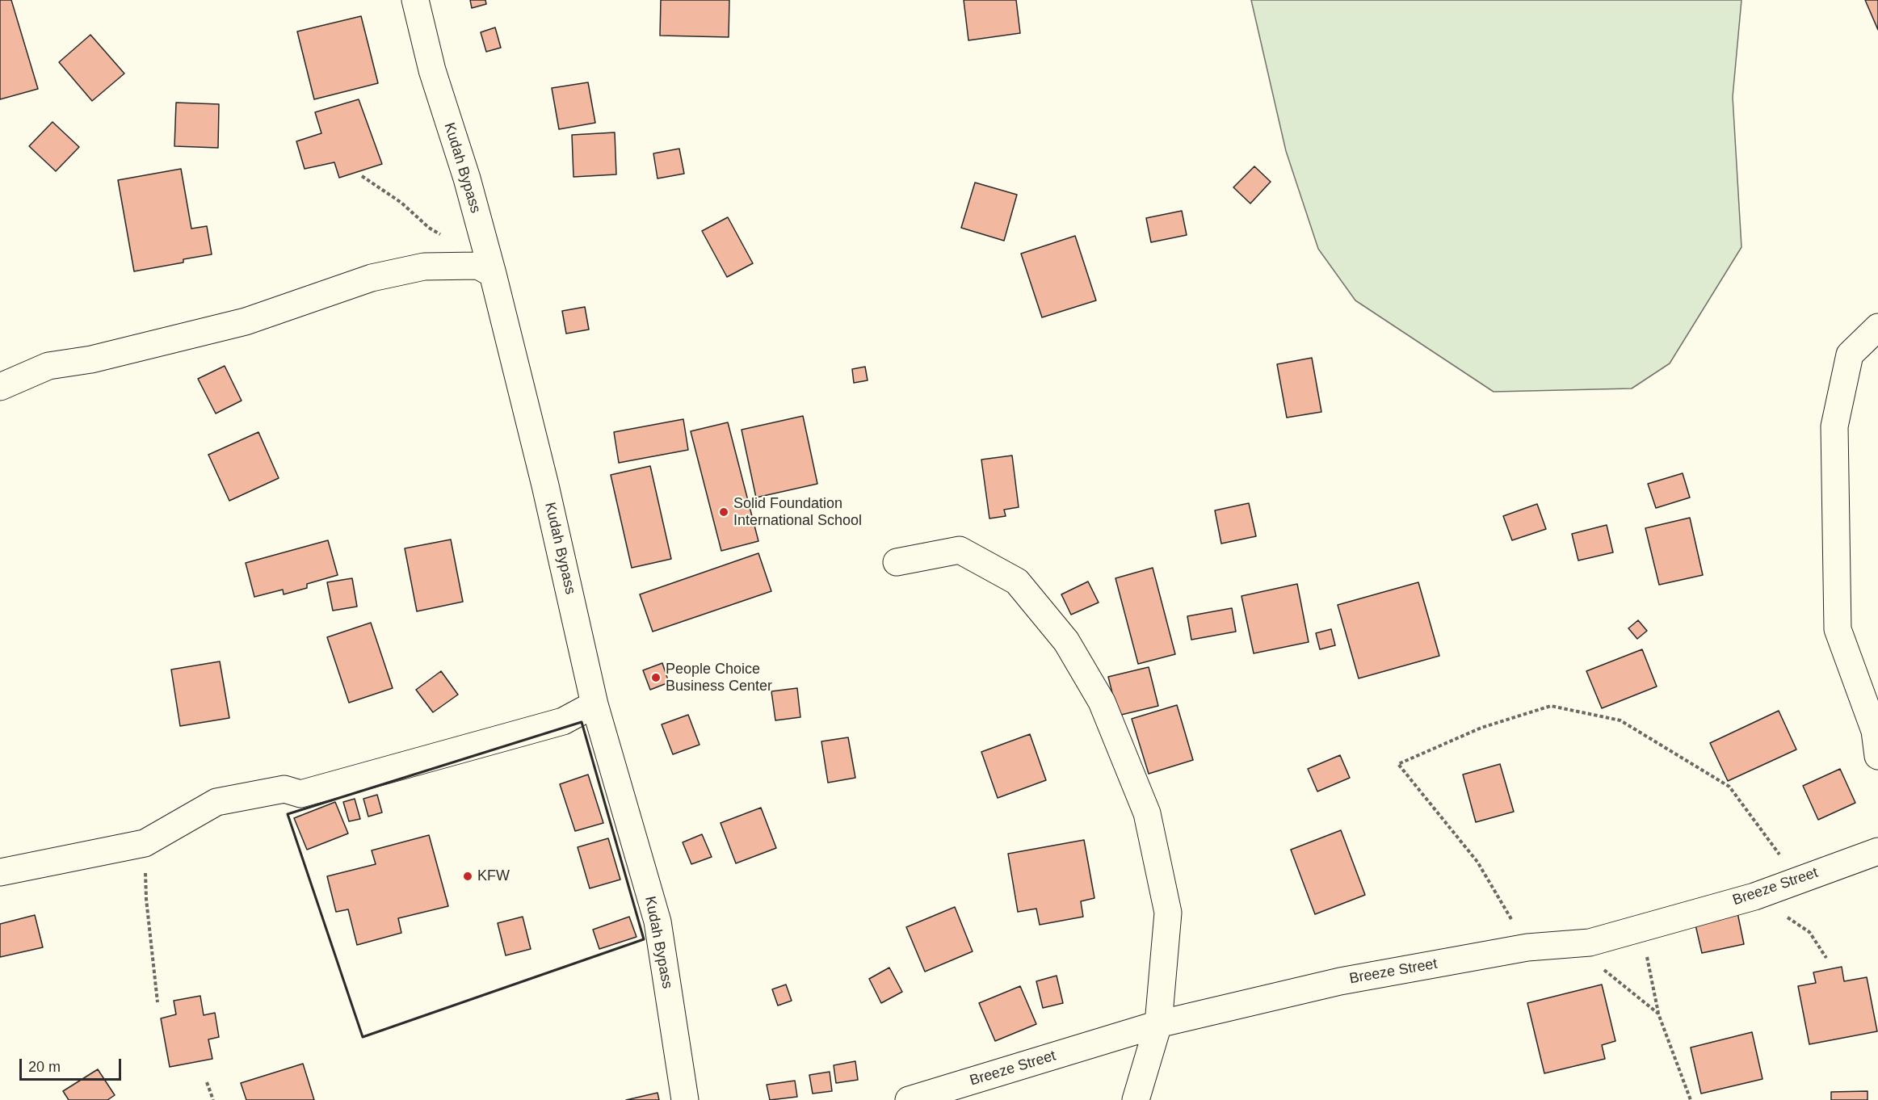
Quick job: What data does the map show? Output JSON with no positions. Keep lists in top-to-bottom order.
{
  "streets": {
    "street": ["Kudah Bypass", "Breeze Street"]
  },
  "places": ["Solid Foundation International School", "People Choice Business Center", "KFW"],
  "scale_bar": "20 m"
}
